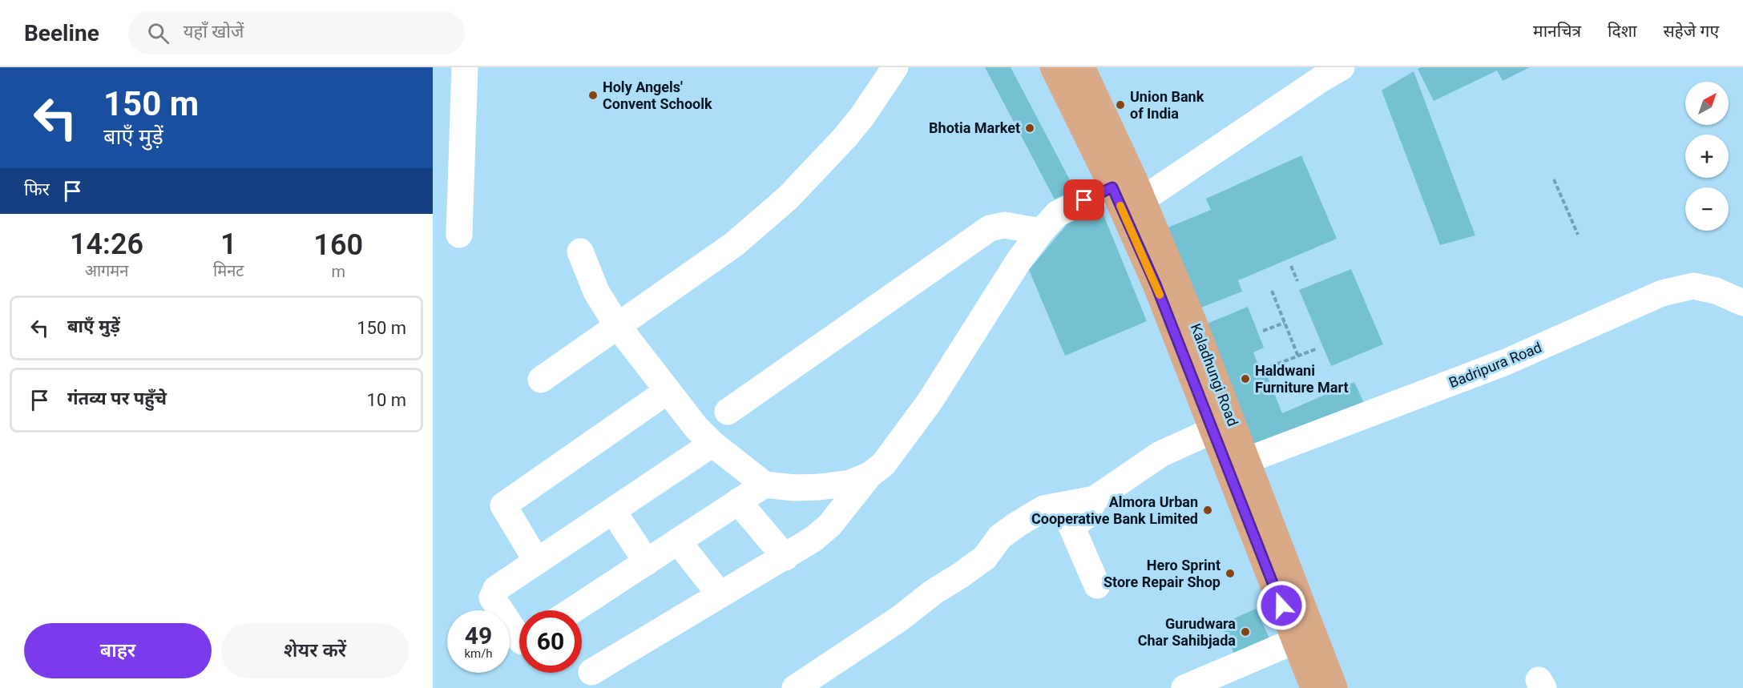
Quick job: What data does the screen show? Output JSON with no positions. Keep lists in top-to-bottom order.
{
  "streets": {
    "main road": ["Kaladhungi Road"],
    "street": ["Badripura Road"]
  },
  "crossings": [
    ["Badripura Road", "Kaladhungi Road"]
  ],
  "places": [
    "Holy Angels' Convent Schoolk",
    "Union Bank of India",
    "Bhotia Market",
    "Haldwani Furniture Mart",
    "Almora Urban Cooperative Bank Limited",
    "Hero Sprint Store Repair Shop",
    "Gurudwara Char Sahibjada"
  ],
  "north": "top right",
  "page": {
    "header": "Beeline",
    "search": "यहाँ खोजें",
    "nav": ["मानचित्र", "दिशा", "सहेजे गए"],
    "turn": ["150 m", "बाएँ मुड़ें"],
    "map_buttons": ["+", "−"],
    "then": "फिर",
    "eta": [
      "14:26",
      "आगमन",
      "1",
      "मिनट",
      "160",
      "m"
    ],
    "list": [
      {
        "name": "बाएँ मुड़ें",
        "value": "150 m"
      },
      {
        "name": "गंतव्य पर पहुँचे",
        "value": "10 m"
      }
    ],
    "speed": "49 km/h",
    "limit": "60",
    "buttons": ["बाहर", "शेयर करें"]
  }
}
